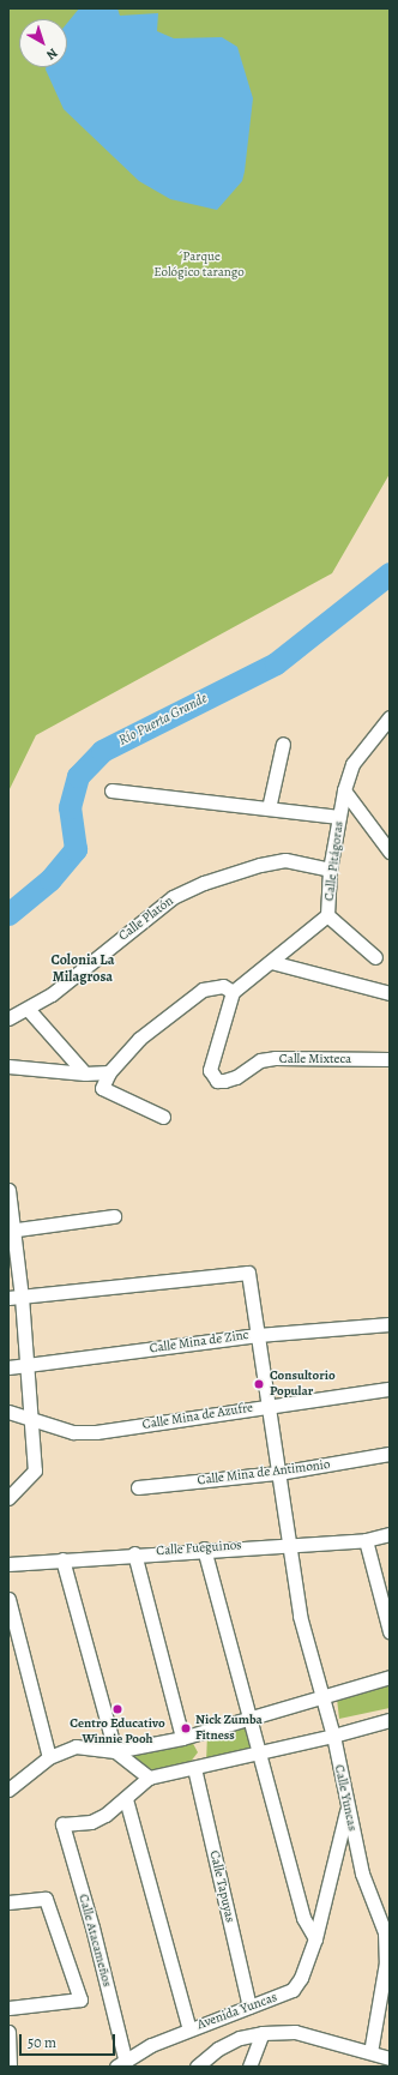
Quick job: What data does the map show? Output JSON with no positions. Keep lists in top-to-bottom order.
{
  "streets": {
    "street": [
      "Calle Pitágoras",
      "Calle Platón",
      "Calle Mixteca",
      "Calle Mina de Zinc",
      "Calle Mina de Azufre",
      "Calle Mina de Antimonio",
      "Calle Fueguinos",
      "Calle Yuncas",
      "Calle Tapuyas",
      "Calle Atacameños",
      "Avenida Yuncas"
    ]
  },
  "crossings": [
    ["Calle Pitágoras", "Calle Platón"],
    ["Calle Pitágoras", "Calle Mixteca"],
    ["Calle Mina de Zinc", "Calle Yuncas"],
    ["Calle Mina de Azufre", "Calle Yuncas"],
    ["Calle Mina de Antimonio", "Calle Yuncas"],
    ["Calle Fueguinos", "Calle Yuncas"],
    ["Calle Yuncas", "Avenida Yuncas"],
    ["Calle Tapuyas", "Avenida Yuncas"],
    ["Calle Atacameños", "Avenida Yuncas"]
  ],
  "districts": ["Colonia La Milagrosa"],
  "water": ["Río Puerta Grande"],
  "parks": ["´Parque Eológico tarango"],
  "places": ["Consultorio Popular", "Centro Educativo Winnie Pooh", "Nick Zumba Fitness"],
  "scale_bar": "50 m",
  "north": "bottom right"
}
